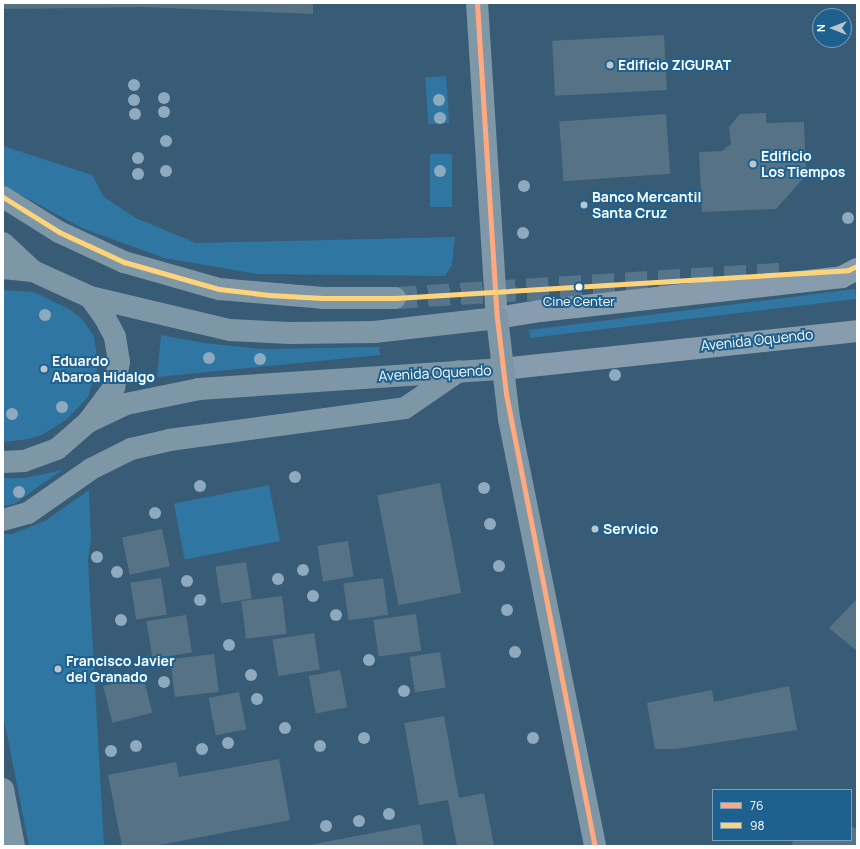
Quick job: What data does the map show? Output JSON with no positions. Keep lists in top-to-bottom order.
{
  "streets": {
    "main road": ["Avenida Oquendo"]
  },
  "places": [
    "Edificio ZIGURAT",
    "Edificio Los Tiempos",
    "Banco Mercantil Santa Cruz",
    "Cine Center",
    "Eduardo Abaroa Hidalgo",
    "Servicio",
    "Francisco Javier del Granado"
  ],
  "lines": ["transit line 76", "transit line 98"],
  "legend": ["76", "98"],
  "north": "left"
}
